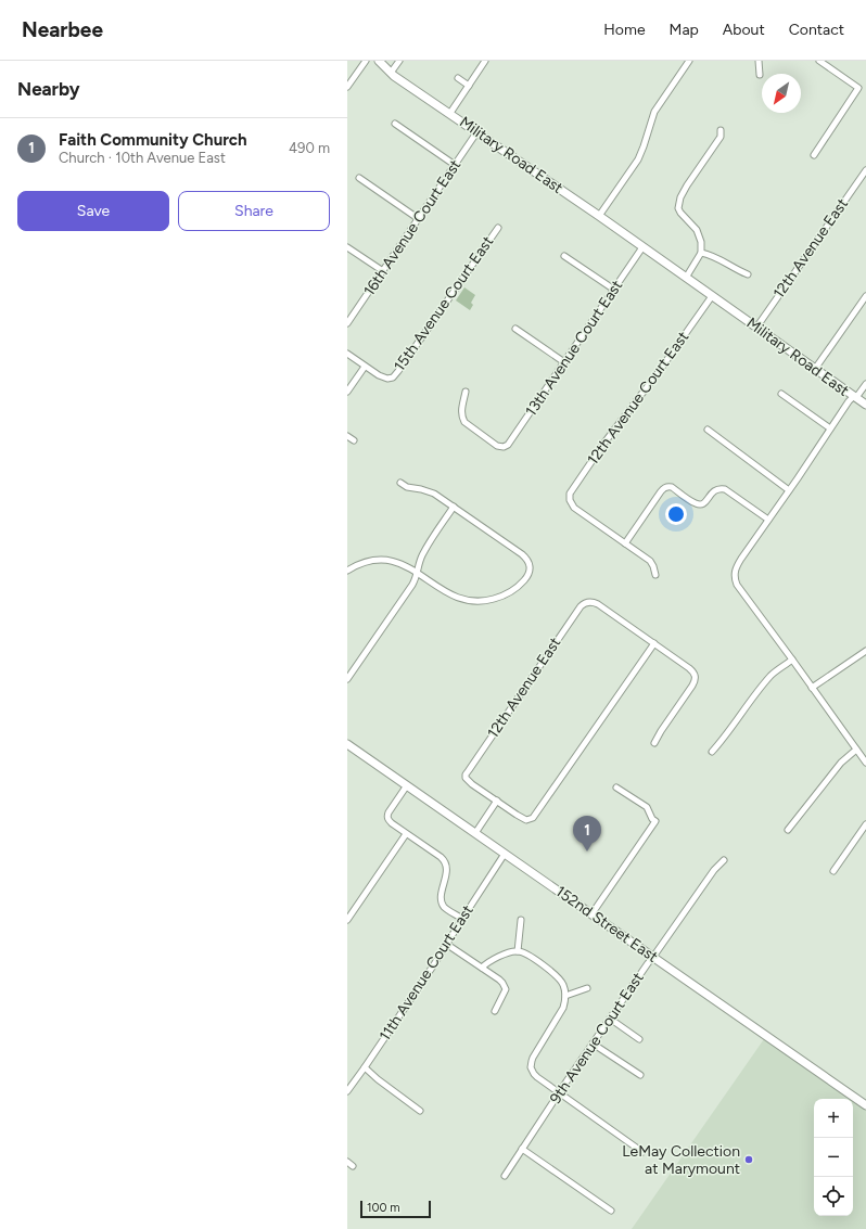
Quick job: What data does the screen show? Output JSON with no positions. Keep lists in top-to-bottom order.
{
  "streets": {
    "main road": ["Military Road East", "152nd Street East"],
    "street": [
      "16th Avenue Court East",
      "12th Avenue East",
      "15th Avenue Court East",
      "13th Avenue Court East",
      "12th Avenue Court East",
      "11th Avenue Court East",
      "9th Avenue Court East"
    ]
  },
  "crossings": [
    ["Military Road East", "16th Avenue Court East"],
    ["Military Road East", "12th Avenue East"],
    ["Military Road East", "13th Avenue Court East"],
    ["Military Road East", "12th Avenue Court East"],
    ["152nd Street East", "11th Avenue Court East"],
    ["152nd Street East", "9th Avenue Court East"]
  ],
  "places": ["LeMay Collection at Marymount"],
  "scale_bar": "100 m",
  "north": "bottom left",
  "page": {
    "header": "Nearbee",
    "nav": [
      "Home",
      "Map",
      "About",
      "Contact"
    ],
    "heading": "Nearby",
    "list": [
      {
        "mark": "1",
        "name": "Faith Community Church",
        "note": "Church · 10th Avenue East",
        "value": "490 m"
      }
    ],
    "buttons": ["Save", "Share"],
    "pins": "1",
    "map_buttons": ["+", "−"],
    "scale": "100 m"
  }
}
